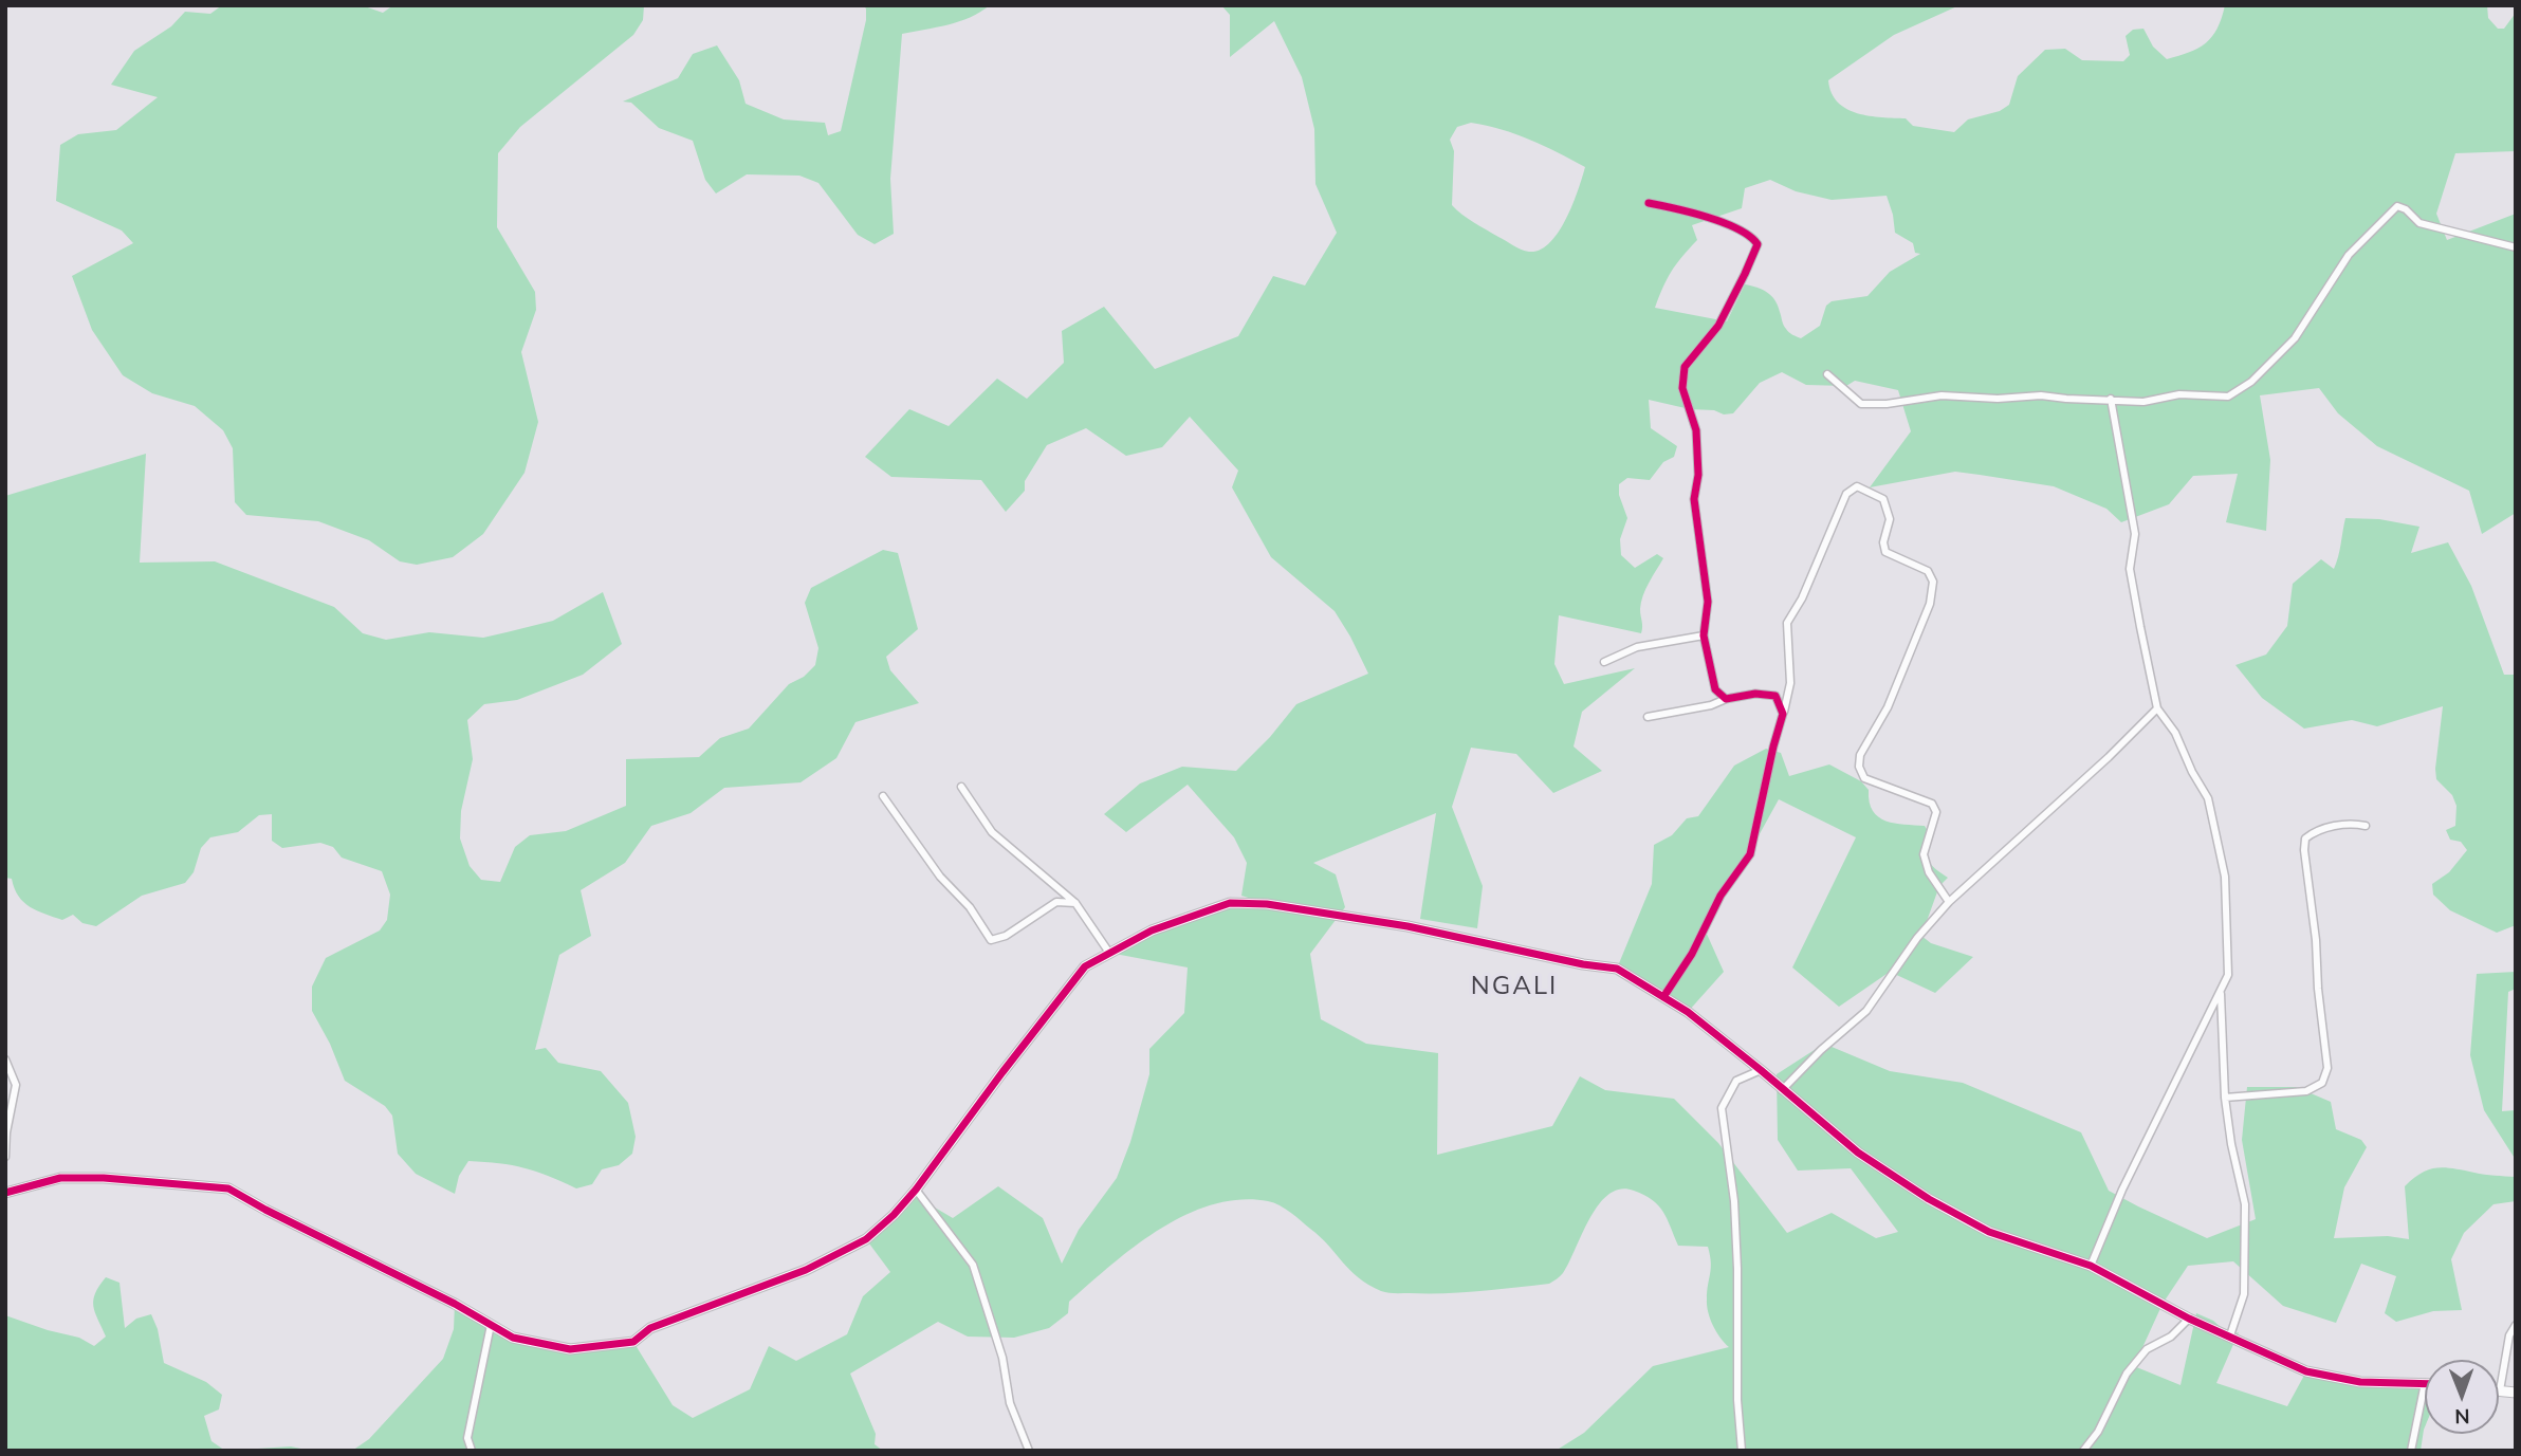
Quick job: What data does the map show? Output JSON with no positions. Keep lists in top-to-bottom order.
{
  "districts": ["NGALI"],
  "north": "bottom"
}
